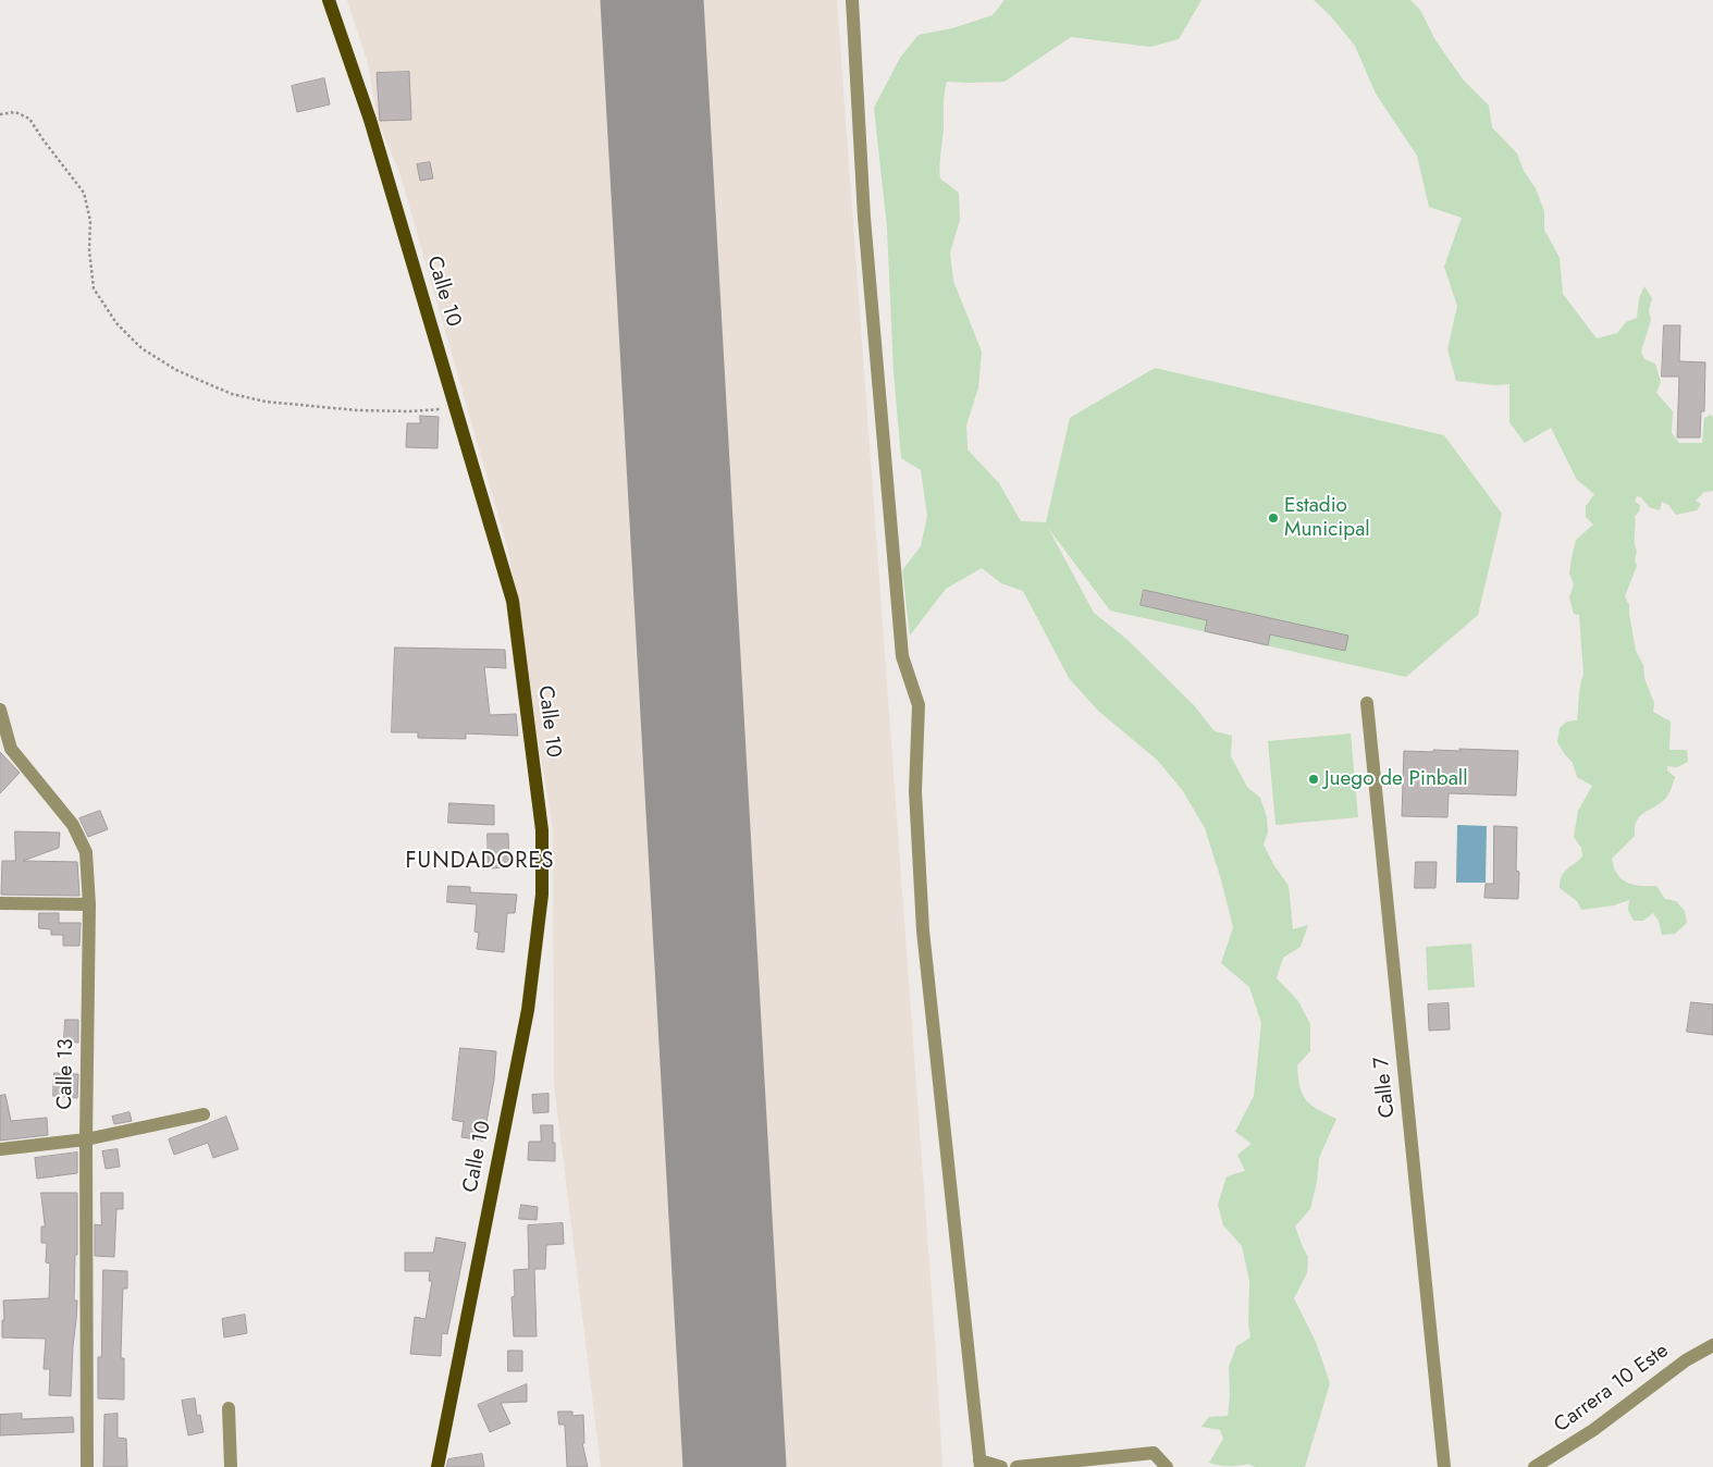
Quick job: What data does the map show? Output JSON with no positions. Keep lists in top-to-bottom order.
{
  "streets": {
    "main road": ["Calle 10"],
    "street": ["Calle 13", "Calle 7", "Carrera 10 Este"]
  },
  "districts": ["FUNDADORES"],
  "places": ["Estadio Municipal", "Juego de Pinball"]
}
